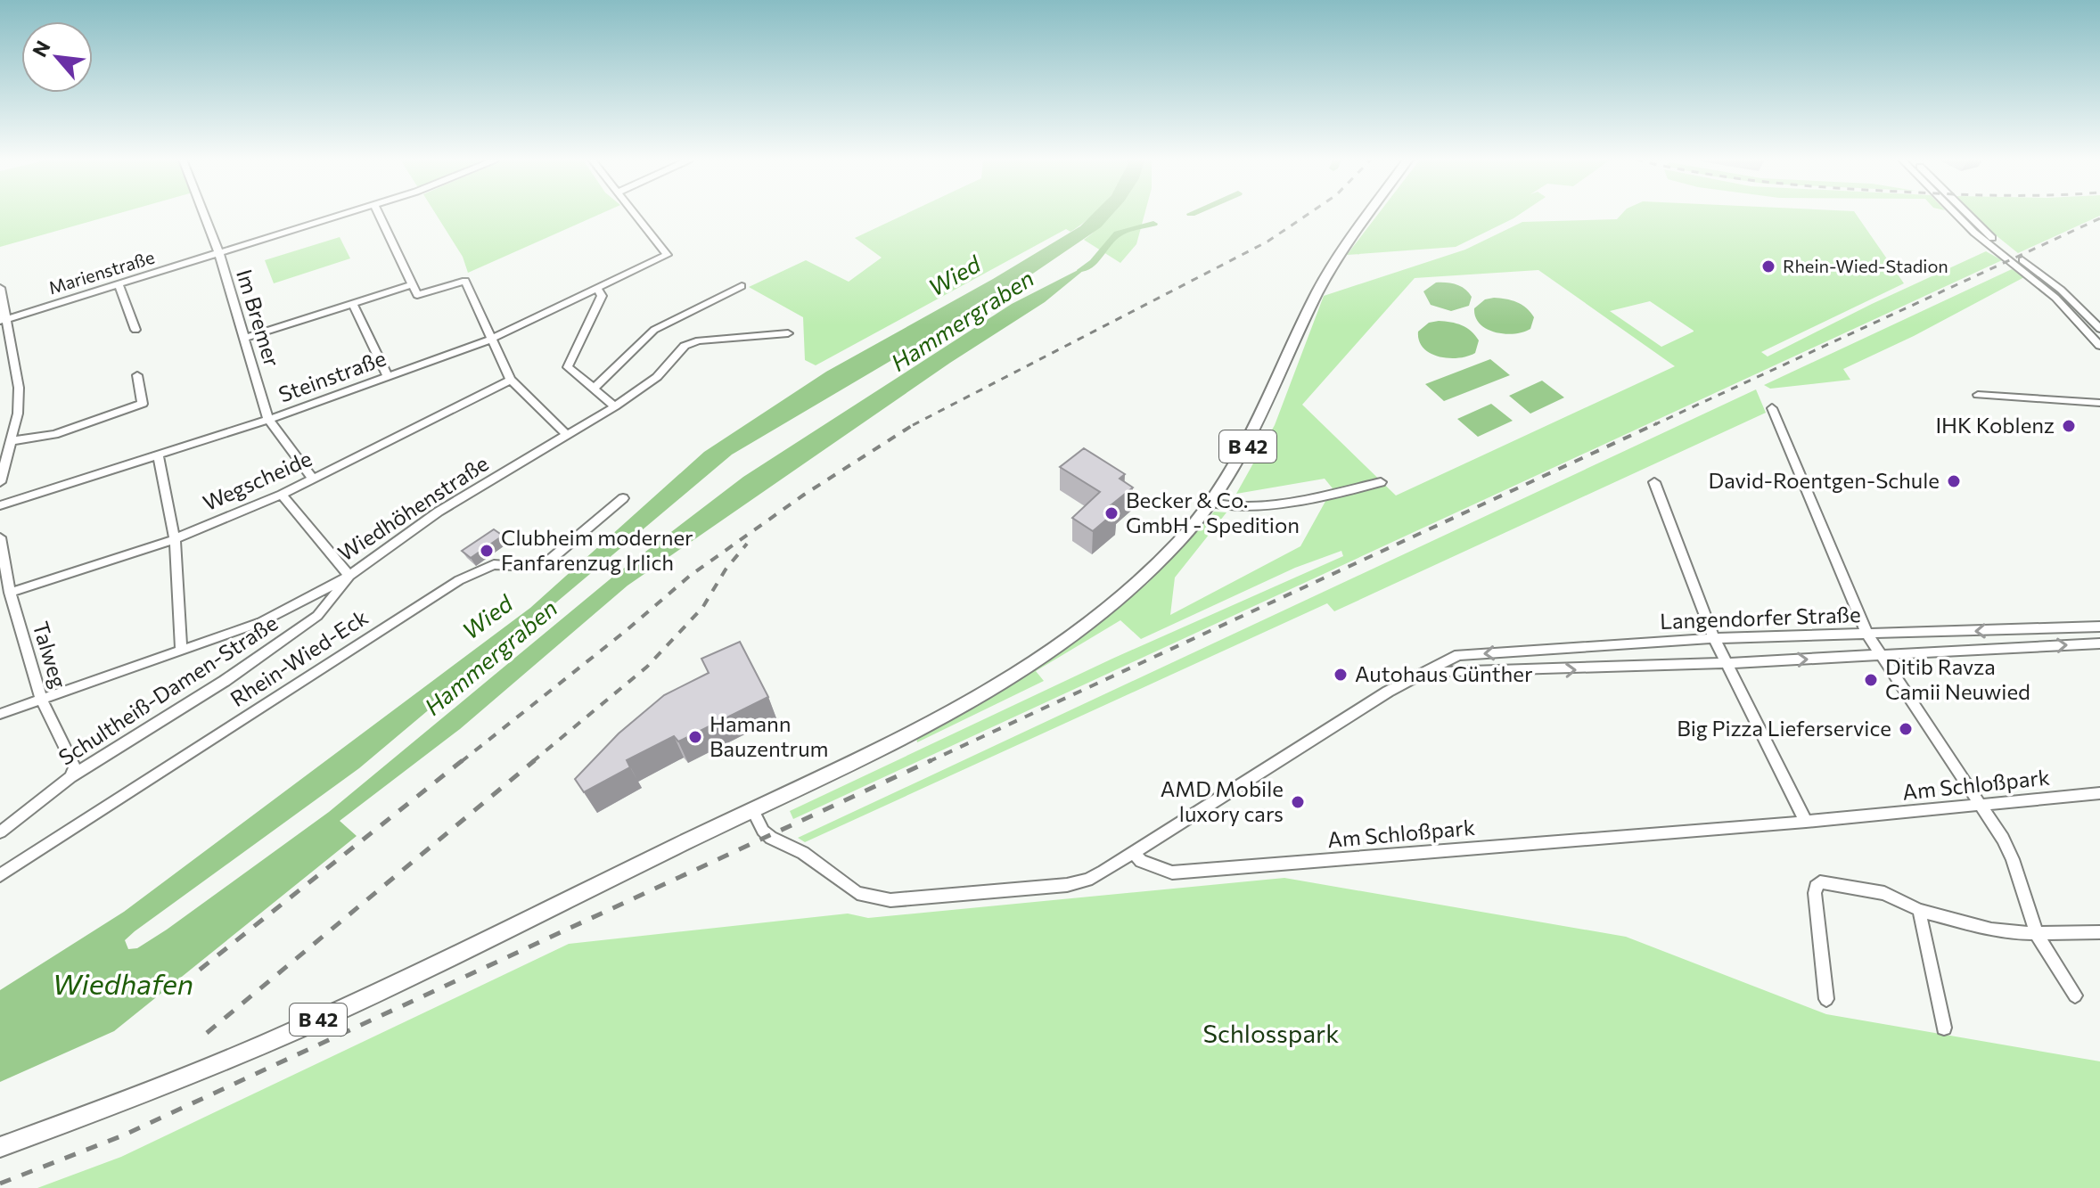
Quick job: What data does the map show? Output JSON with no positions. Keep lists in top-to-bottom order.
{
  "streets": {
    "main road": ["B 42"],
    "street": [
      "Marienstraße",
      "Im Bremer",
      "Steinstraße",
      "Wegscheide",
      "Wiedhöhenstraße",
      "Langendorfer Straße",
      "Talweg",
      "Rhein-Wied-Eck",
      "Schultheiß-Damen-Straße",
      "Am Schloßpark"
    ]
  },
  "crossings": [
    ["Marienstraße", "Im Bremer"],
    ["Im Bremer", "Steinstraße"],
    ["Im Bremer", "Wegscheide"],
    ["Wegscheide", "Talweg"],
    ["Wiedhöhenstraße", "Talweg"],
    ["Wiedhöhenstraße", "Schultheiß-Damen-Straße"],
    ["Langendorfer Straße", "Am Schloßpark"],
    ["Talweg", "Schultheiß-Damen-Straße"]
  ],
  "water": ["Wied", "Hammergraben", "Wiedhafen"],
  "parks": ["Schlosspark"],
  "places": [
    "Rhein-Wied-Stadion",
    "IHK Koblenz",
    "David-Roentgen-Schule",
    "Becker & Co. GmbH - Spedition",
    "Clubheim moderner Fanfarenzug Irlich",
    "Autohaus Günther",
    "Ditib Ravza Camii Neuwied",
    "Big Pizza Lieferservice",
    "Hamann Bauzentrum",
    "AMD Mobile luxory cars"
  ],
  "north": "top left"
}
